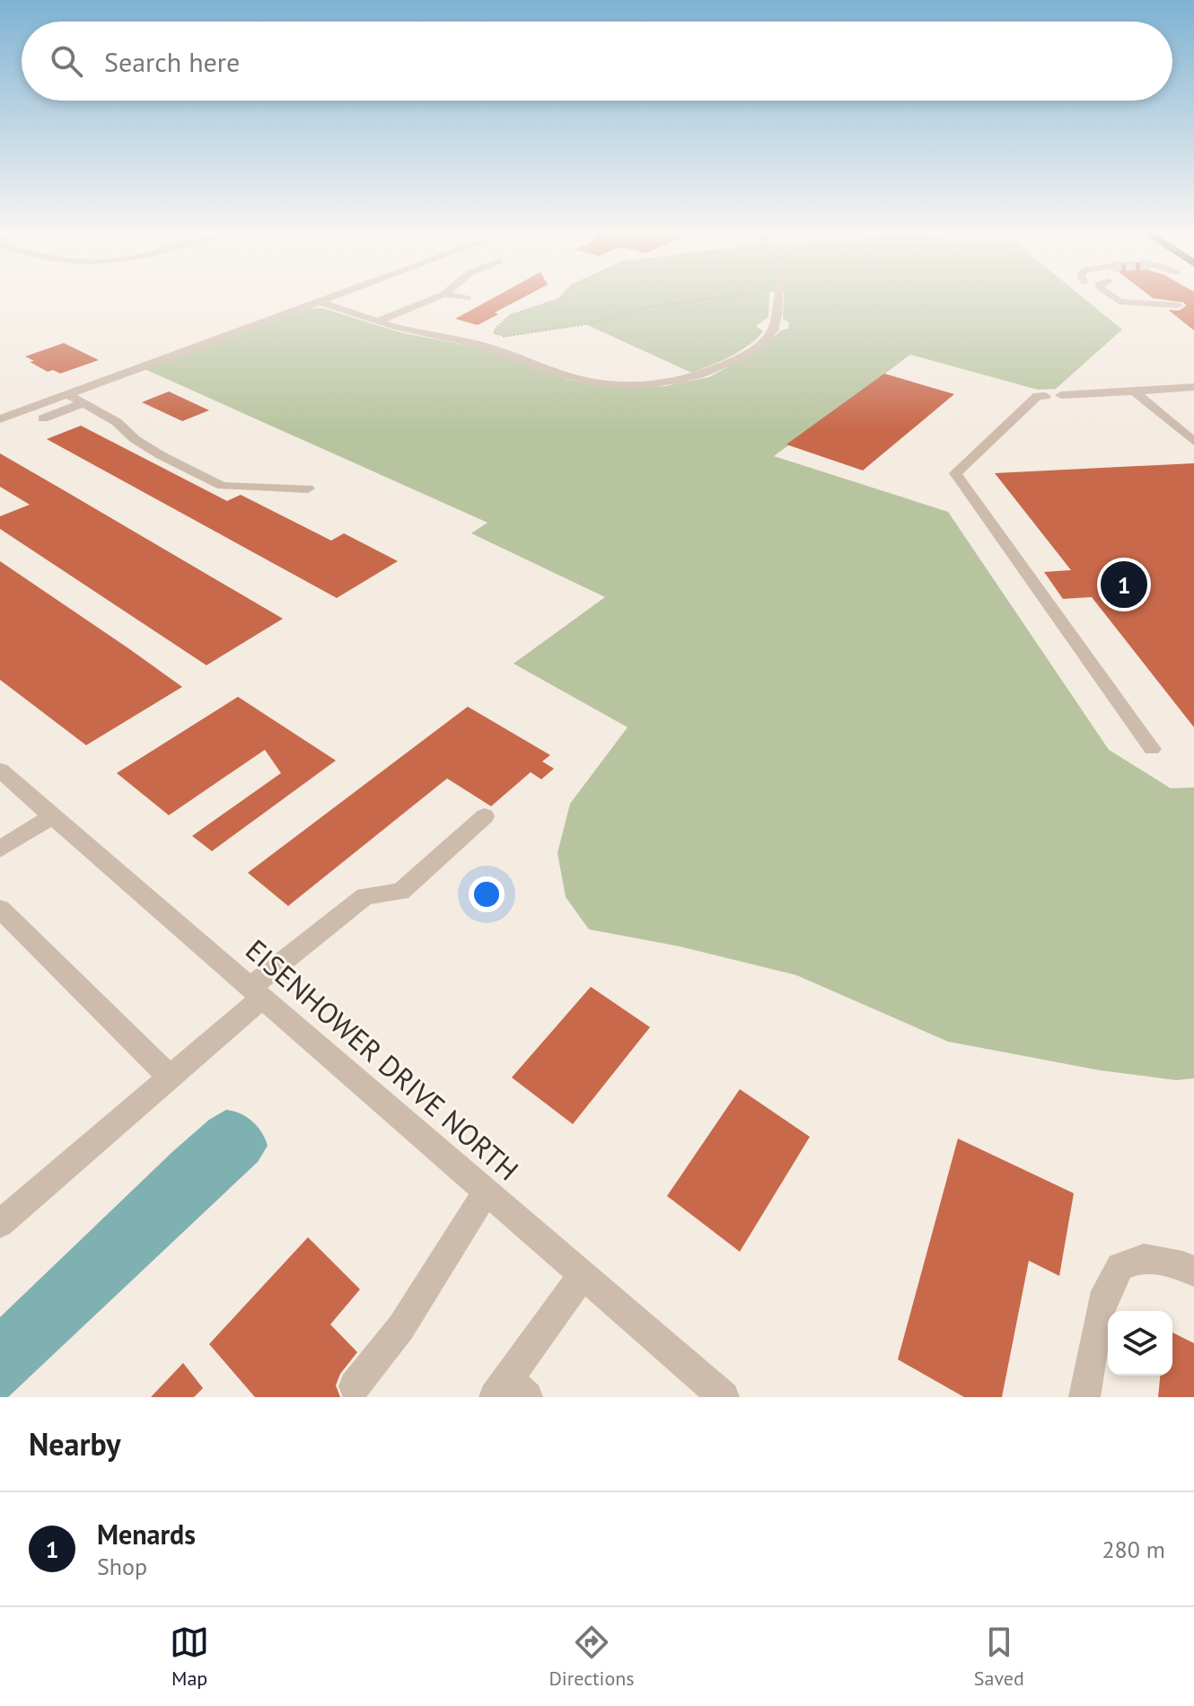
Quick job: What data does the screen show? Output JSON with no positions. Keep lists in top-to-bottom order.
{
  "streets": {
    "street": ["EISENHOWER DRIVE NORTH"]
  },
  "page": {
    "search": "Search here",
    "pins": "1",
    "heading": "Nearby",
    "list": [
      {
        "mark": "1",
        "name": "Menards",
        "note": "Shop",
        "value": "280 m"
      }
    ],
    "nav": ["Map", "Directions", "Saved"]
  }
}
